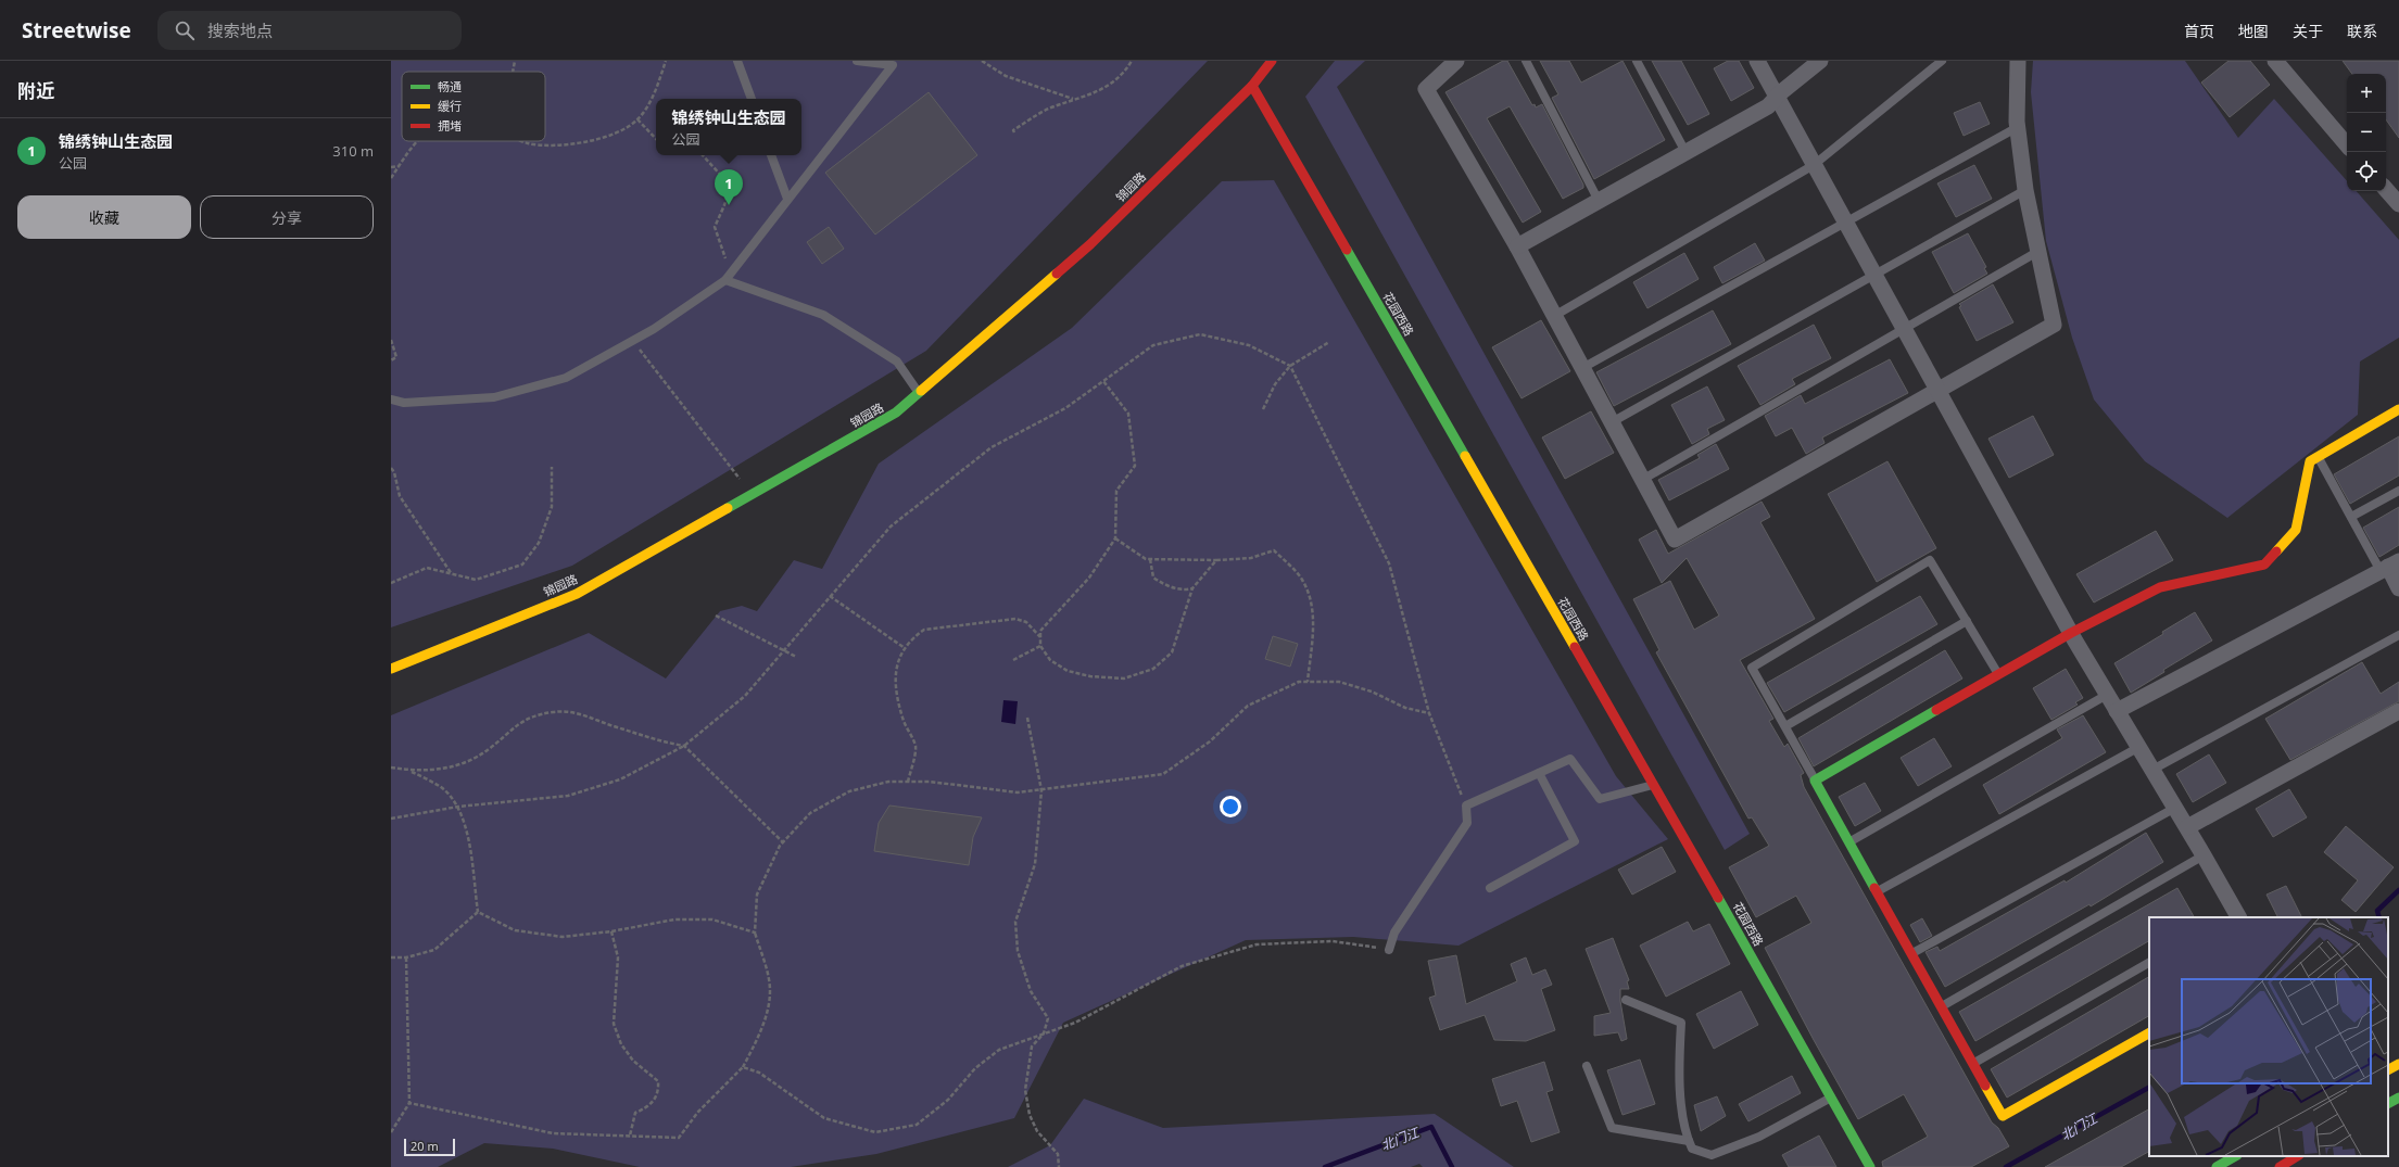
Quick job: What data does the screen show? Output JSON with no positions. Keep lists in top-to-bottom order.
{
  "streets": {
    "main road": ["锦园路", "花园西路"]
  },
  "crossings": [
    ["锦园路", "花园西路"]
  ],
  "water": ["北门江"],
  "legend": ["畅通", "缓行", "拥堵"],
  "scale_bar": "20 m",
  "page": {
    "header": "Streetwise",
    "search": "搜索地点",
    "nav": [
      "首页",
      "地图",
      "关于",
      "联系"
    ],
    "heading": "附近",
    "map_buttons": ["+", "−"],
    "popup": ["锦绣钟山生态园", "公园"],
    "list": [
      {
        "mark": "1",
        "name": "锦绣钟山生态园",
        "note": "公园",
        "value": "310 m"
      }
    ],
    "pins": "1",
    "buttons": ["收藏", "分享"],
    "scale": "20 m"
  }
}
